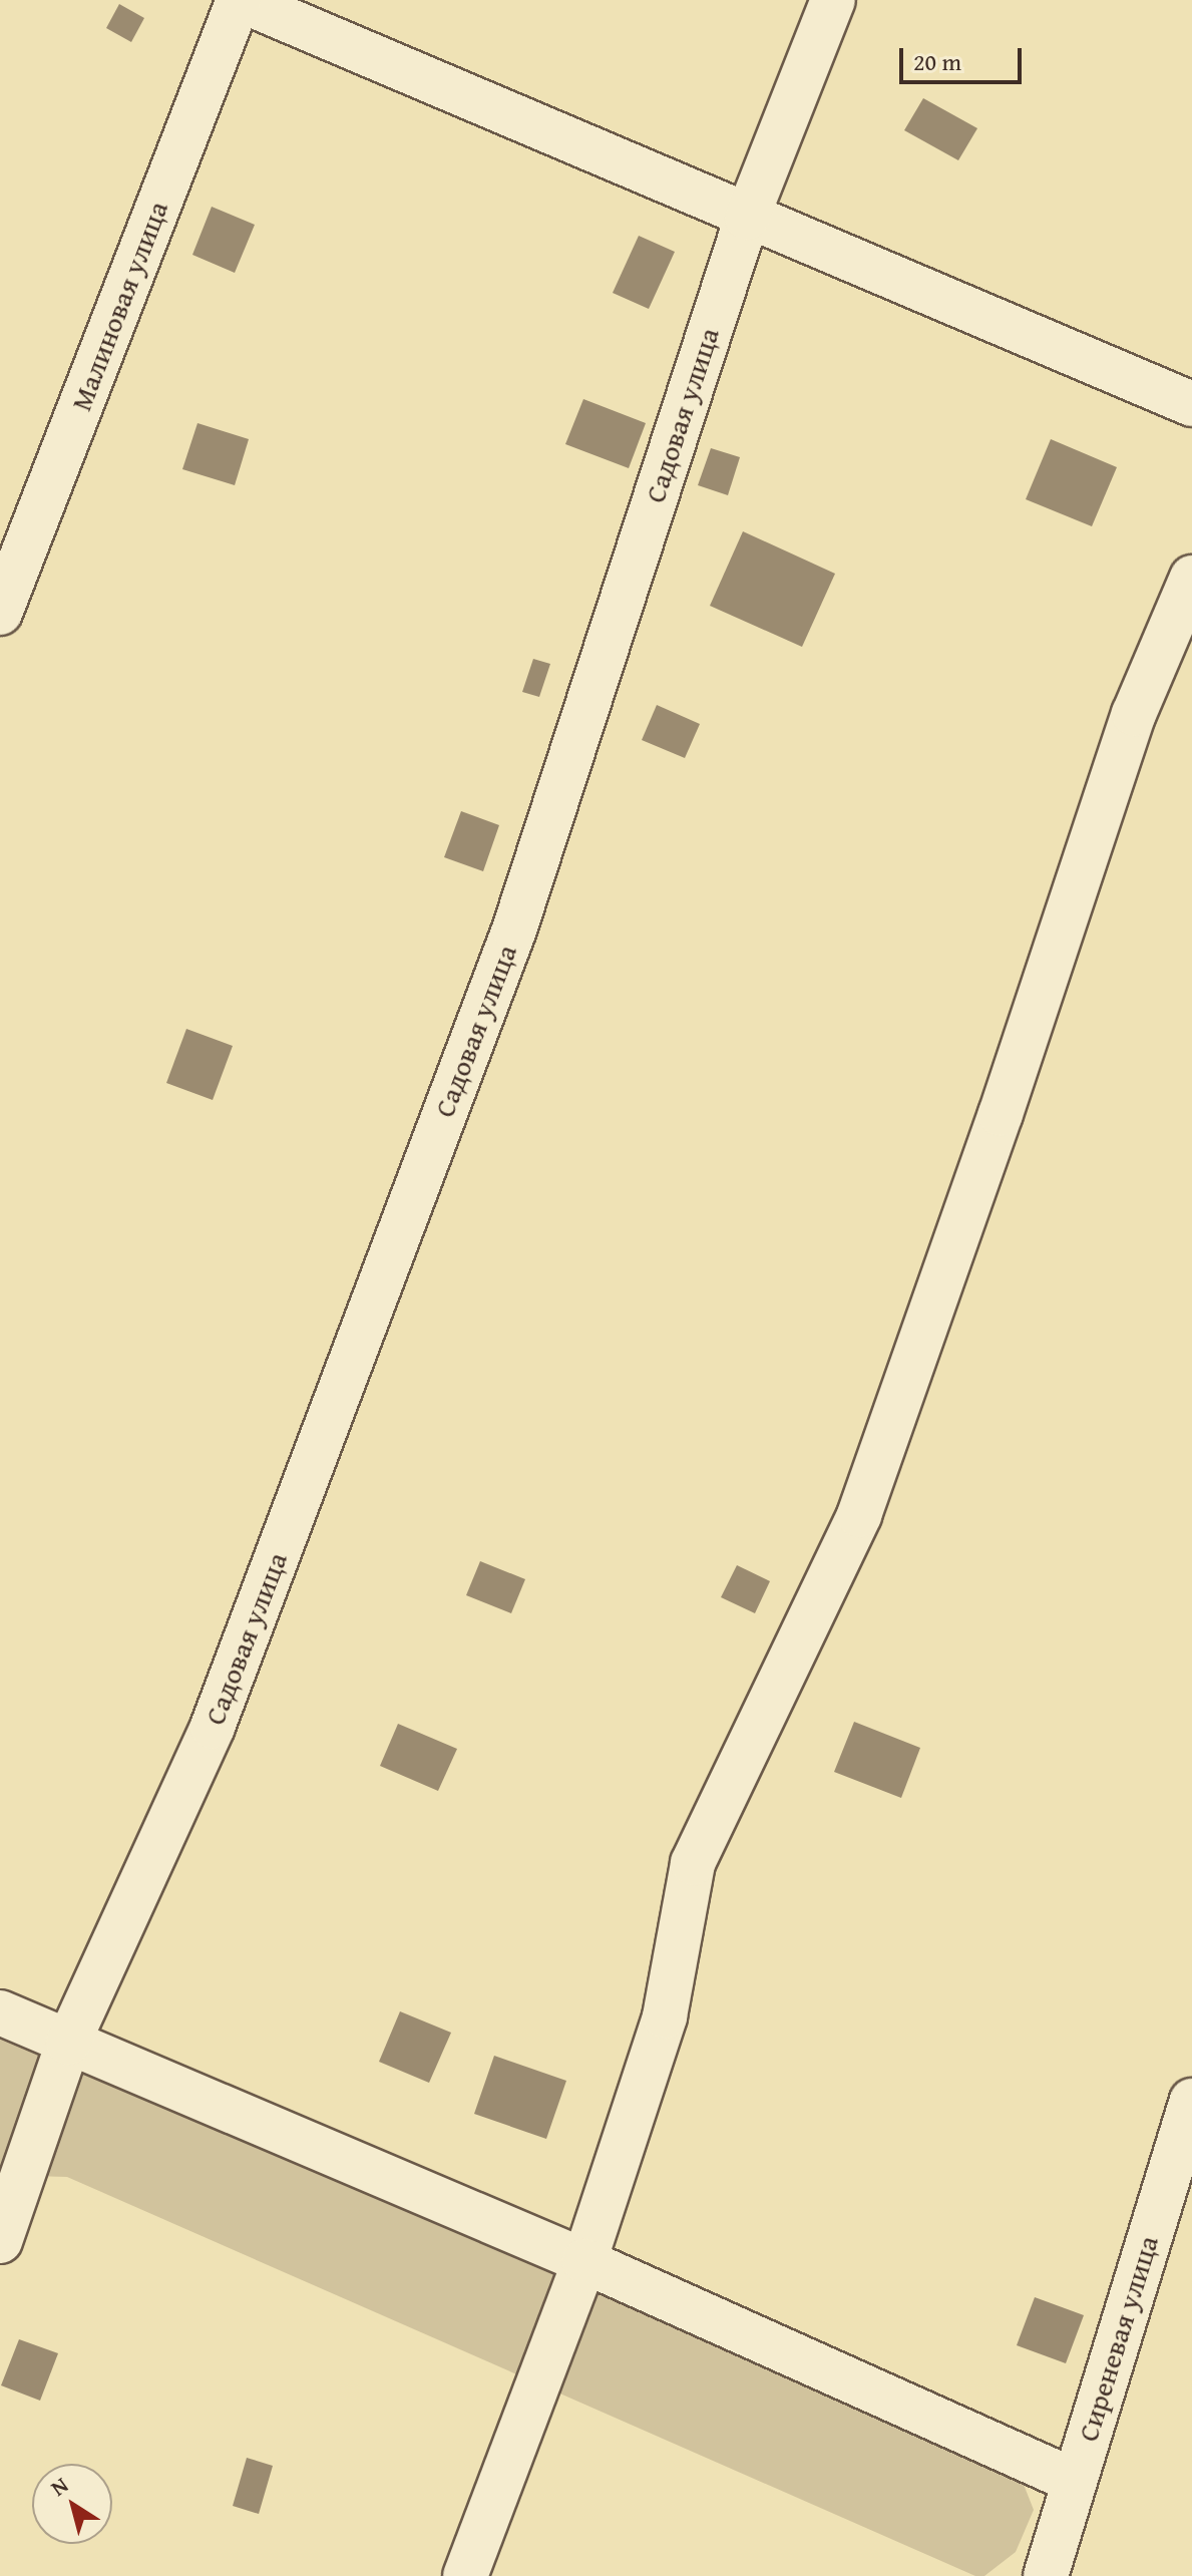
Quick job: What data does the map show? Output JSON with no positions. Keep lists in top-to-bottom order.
{
  "streets": {
    "street": ["Малиновая улица", "Садовая улица", "Сиреневая улица"]
  },
  "scale_bar": "20 m",
  "north": "top left"
}
